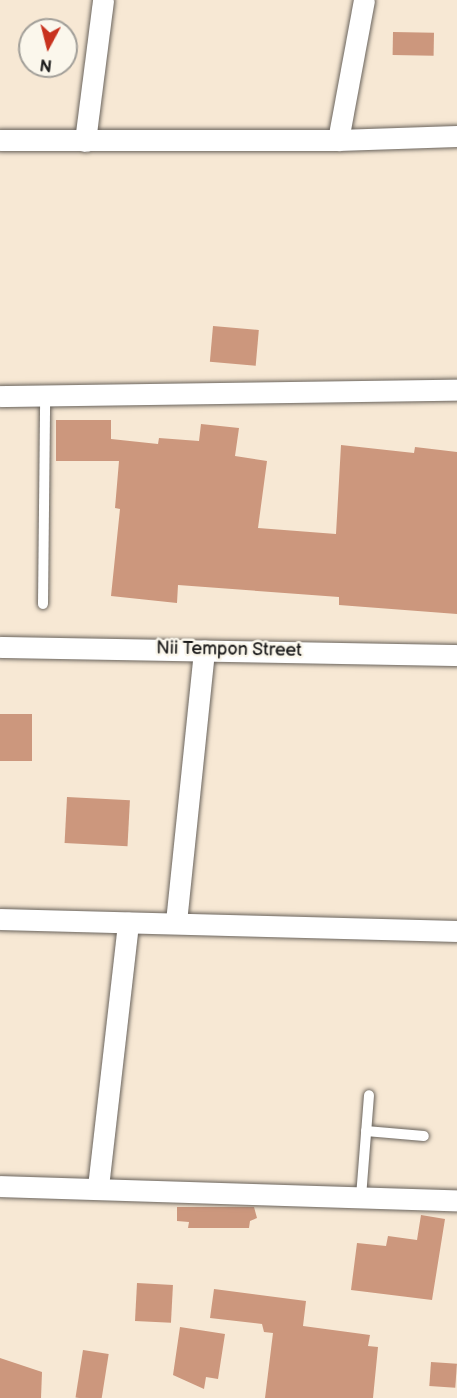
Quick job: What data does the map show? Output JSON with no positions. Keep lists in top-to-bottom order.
{
  "streets": {
    "street": ["Nii Tempon Street"]
  },
  "north": "bottom"
}
